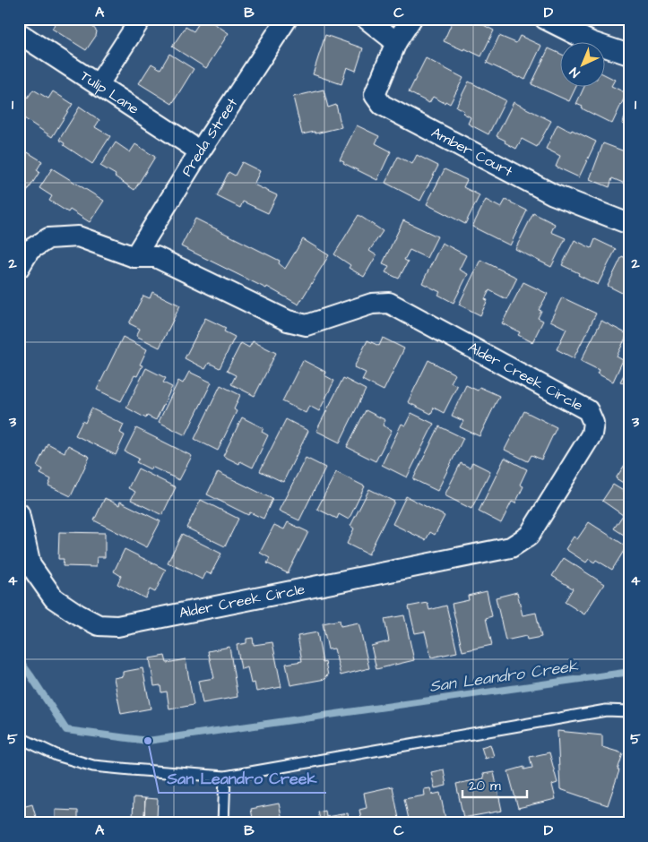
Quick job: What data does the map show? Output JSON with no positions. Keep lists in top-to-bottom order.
{
  "streets": {
    "street": [
      "Tulip Lane",
      "Preda Street",
      "Amber Court",
      "Alder Creek Circle"
    ]
  },
  "crossings": [
    ["Tulip Lane", "Preda Street"],
    ["Preda Street", "Alder Creek Circle"]
  ],
  "water": ["San Leandro Creek"],
  "places": ["San Leandro Creek"],
  "scale_bar": "20 m",
  "north": "bottom left",
  "grid": {
    "columns": [
      "A",
      "B",
      "C",
      "D"
    ],
    "rows": [
      "1",
      "2",
      "3",
      "4",
      "5"
    ]
  }
}
